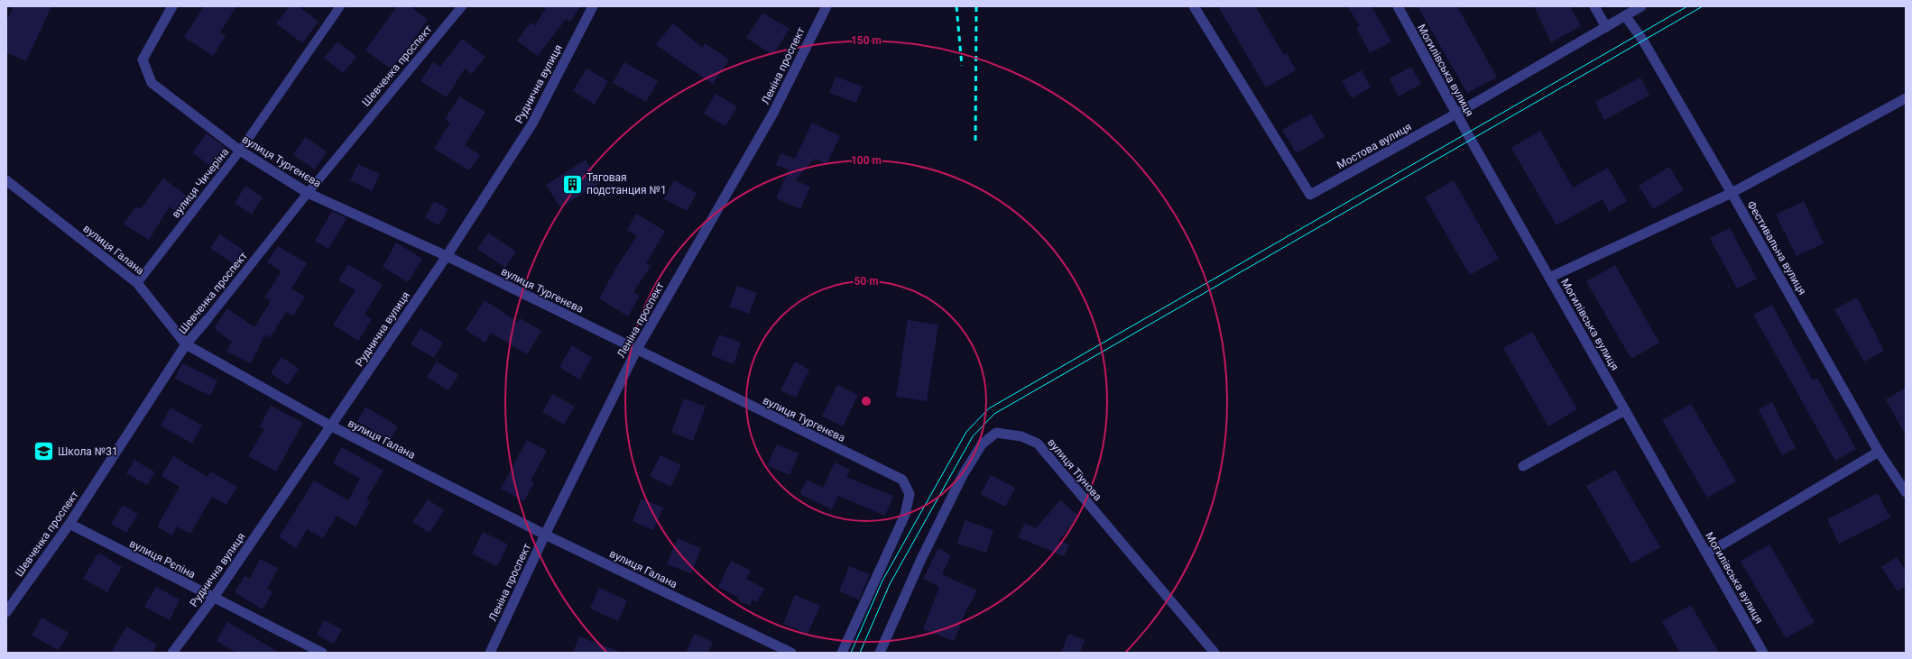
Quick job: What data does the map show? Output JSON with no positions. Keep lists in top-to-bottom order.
{
  "streets": {
    "street": [
      "Шевченка проспект",
      "Леніна проспект",
      "Могилівська вулиця",
      "Руднична вулиця",
      "Мостова вулиця",
      "вулиця Тургенєва",
      "Фестивальна вулиця",
      "вулиця Галана",
      "вулиця Тіунова",
      "вулиця Рєпіна"
    ],
    "lane": ["вулиця Чичеріна"]
  },
  "crossings": [
    ["Шевченка проспект", "вулиця Тургенєва"],
    ["Шевченка проспект", "вулиця Галана"],
    ["Шевченка проспект", "вулиця Рєпіна"],
    ["Леніна проспект", "вулиця Тургенєва"],
    ["Леніна проспект", "вулиця Галана"],
    ["Могилівська вулиця", "Мостова вулиця"],
    ["Руднична вулиця", "вулиця Тургенєва"],
    ["Руднична вулиця", "вулиця Галана"],
    ["Руднична вулиця", "вулиця Рєпіна"],
    ["Мостова вулиця", "Фестивальна вулиця"],
    ["вулиця Тургенєва", "вулиця Чичеріна"],
    ["вулиця Чичеріна", "вулиця Галана"]
  ],
  "places": {
    "building": ["Тяговая подстанция №1"],
    "school or university": ["Школа №31"]
  },
  "rings": ["150 m", "100 m", "50 m"]
}
